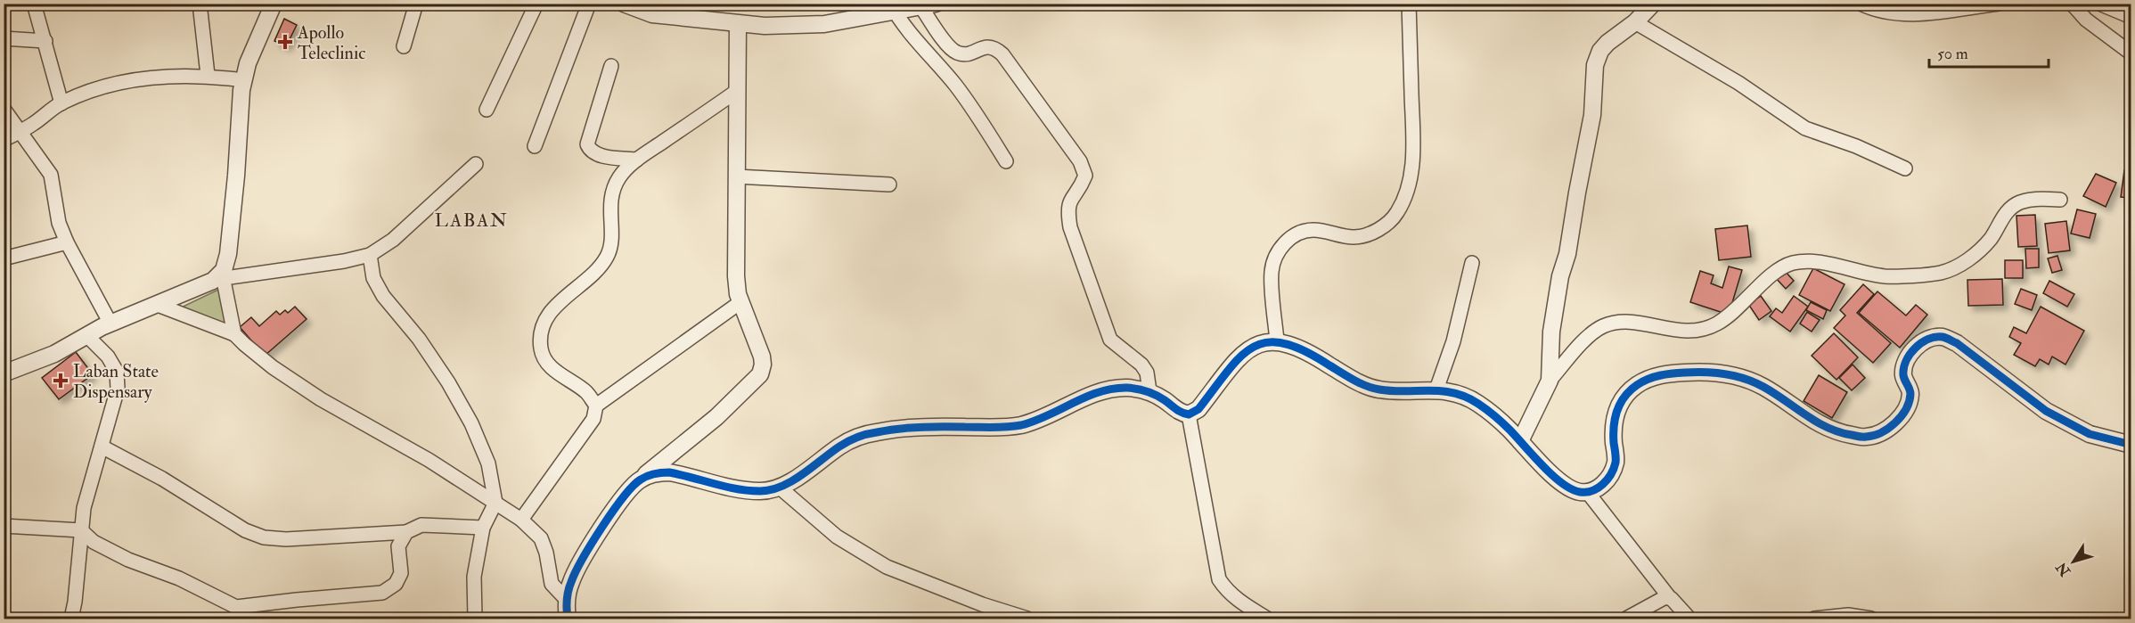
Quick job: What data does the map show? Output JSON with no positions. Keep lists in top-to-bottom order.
{
  "districts": ["LABAN"],
  "places": {
    "health": ["Apollo Teleclinic", "Laban State Dispensary"]
  },
  "scale_bar": "50 m",
  "north": "bottom left"
}
